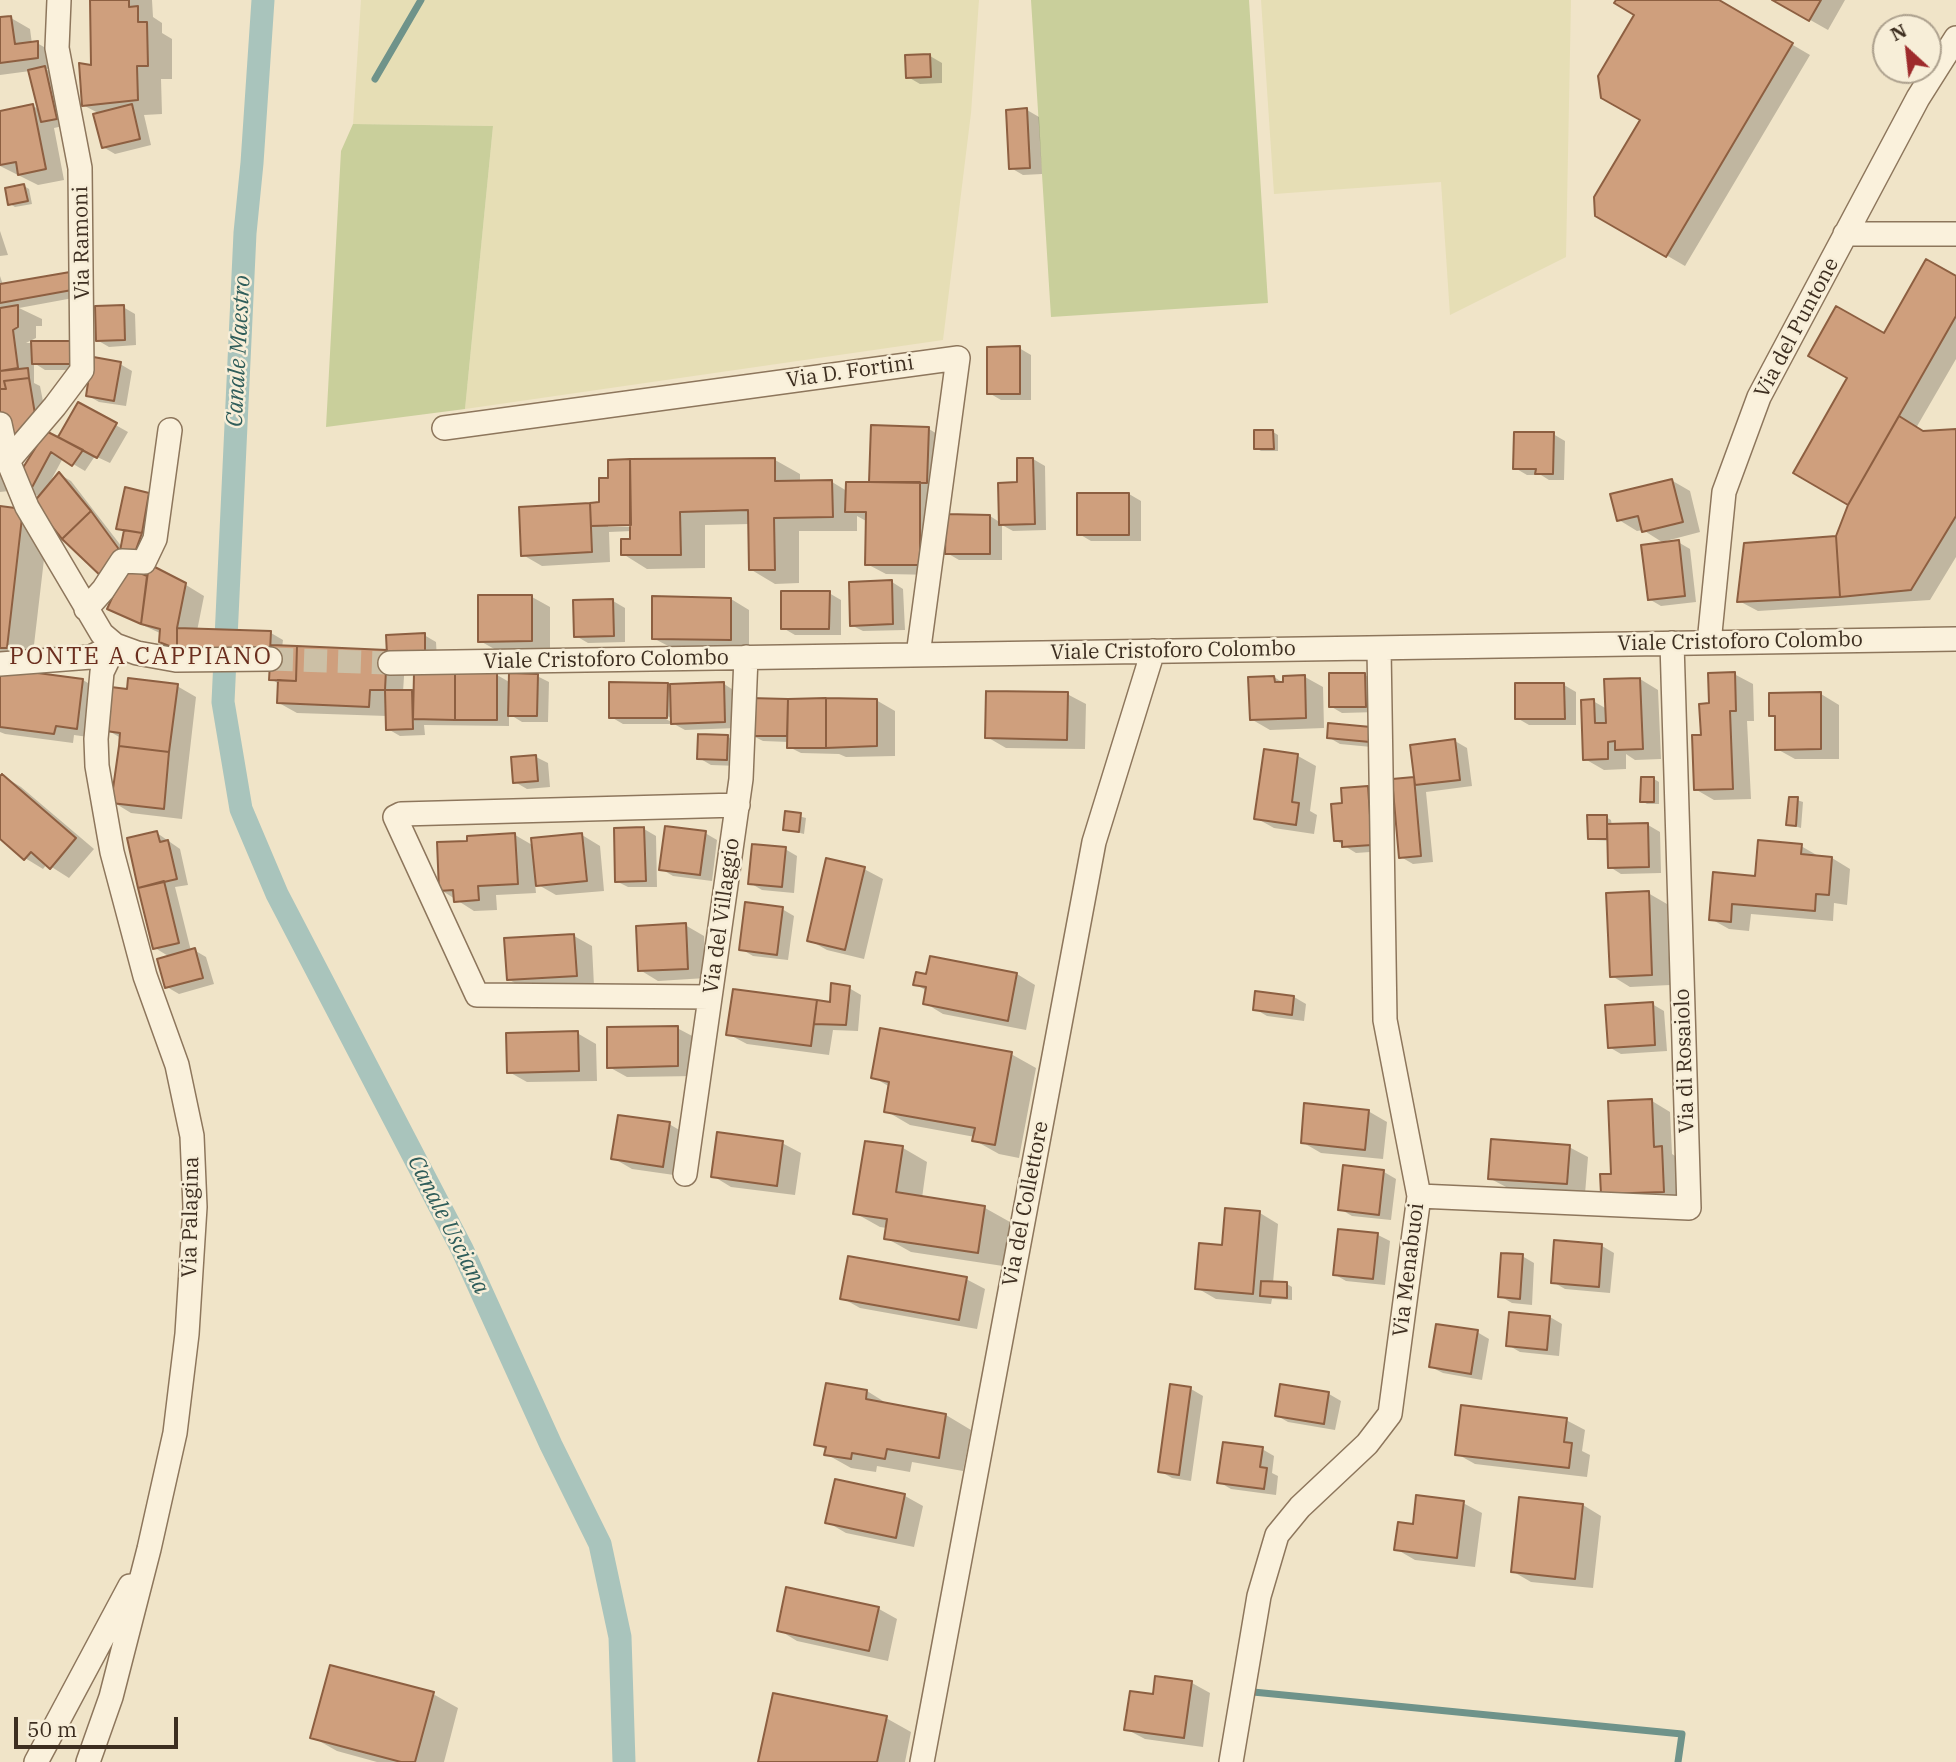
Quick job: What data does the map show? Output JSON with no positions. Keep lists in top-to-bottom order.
{
  "streets": {
    "street": [
      "Via Ramoni",
      "Via del Puntone",
      "Via D. Fortini",
      "Viale Cristoforo Colombo",
      "Via del Villaggio",
      "Via di Rosaiolo",
      "Via del Collettore",
      "Via Palagina",
      "Via Menabuoi"
    ]
  },
  "crossings": [
    ["Via del Puntone", "Viale Cristoforo Colombo"],
    ["Via D. Fortini", "Viale Cristoforo Colombo"],
    ["Viale Cristoforo Colombo", "Via del Villaggio"],
    ["Viale Cristoforo Colombo", "Via di Rosaiolo"],
    ["Viale Cristoforo Colombo", "Via del Collettore"],
    ["Viale Cristoforo Colombo", "Via Menabuoi"],
    ["Via di Rosaiolo", "Via Menabuoi"]
  ],
  "districts": ["PONTE A CAPPIANO"],
  "water": ["Canale Maestro", "Canale Usciana"],
  "scale_bar": "50 m",
  "north": "top left"
}
